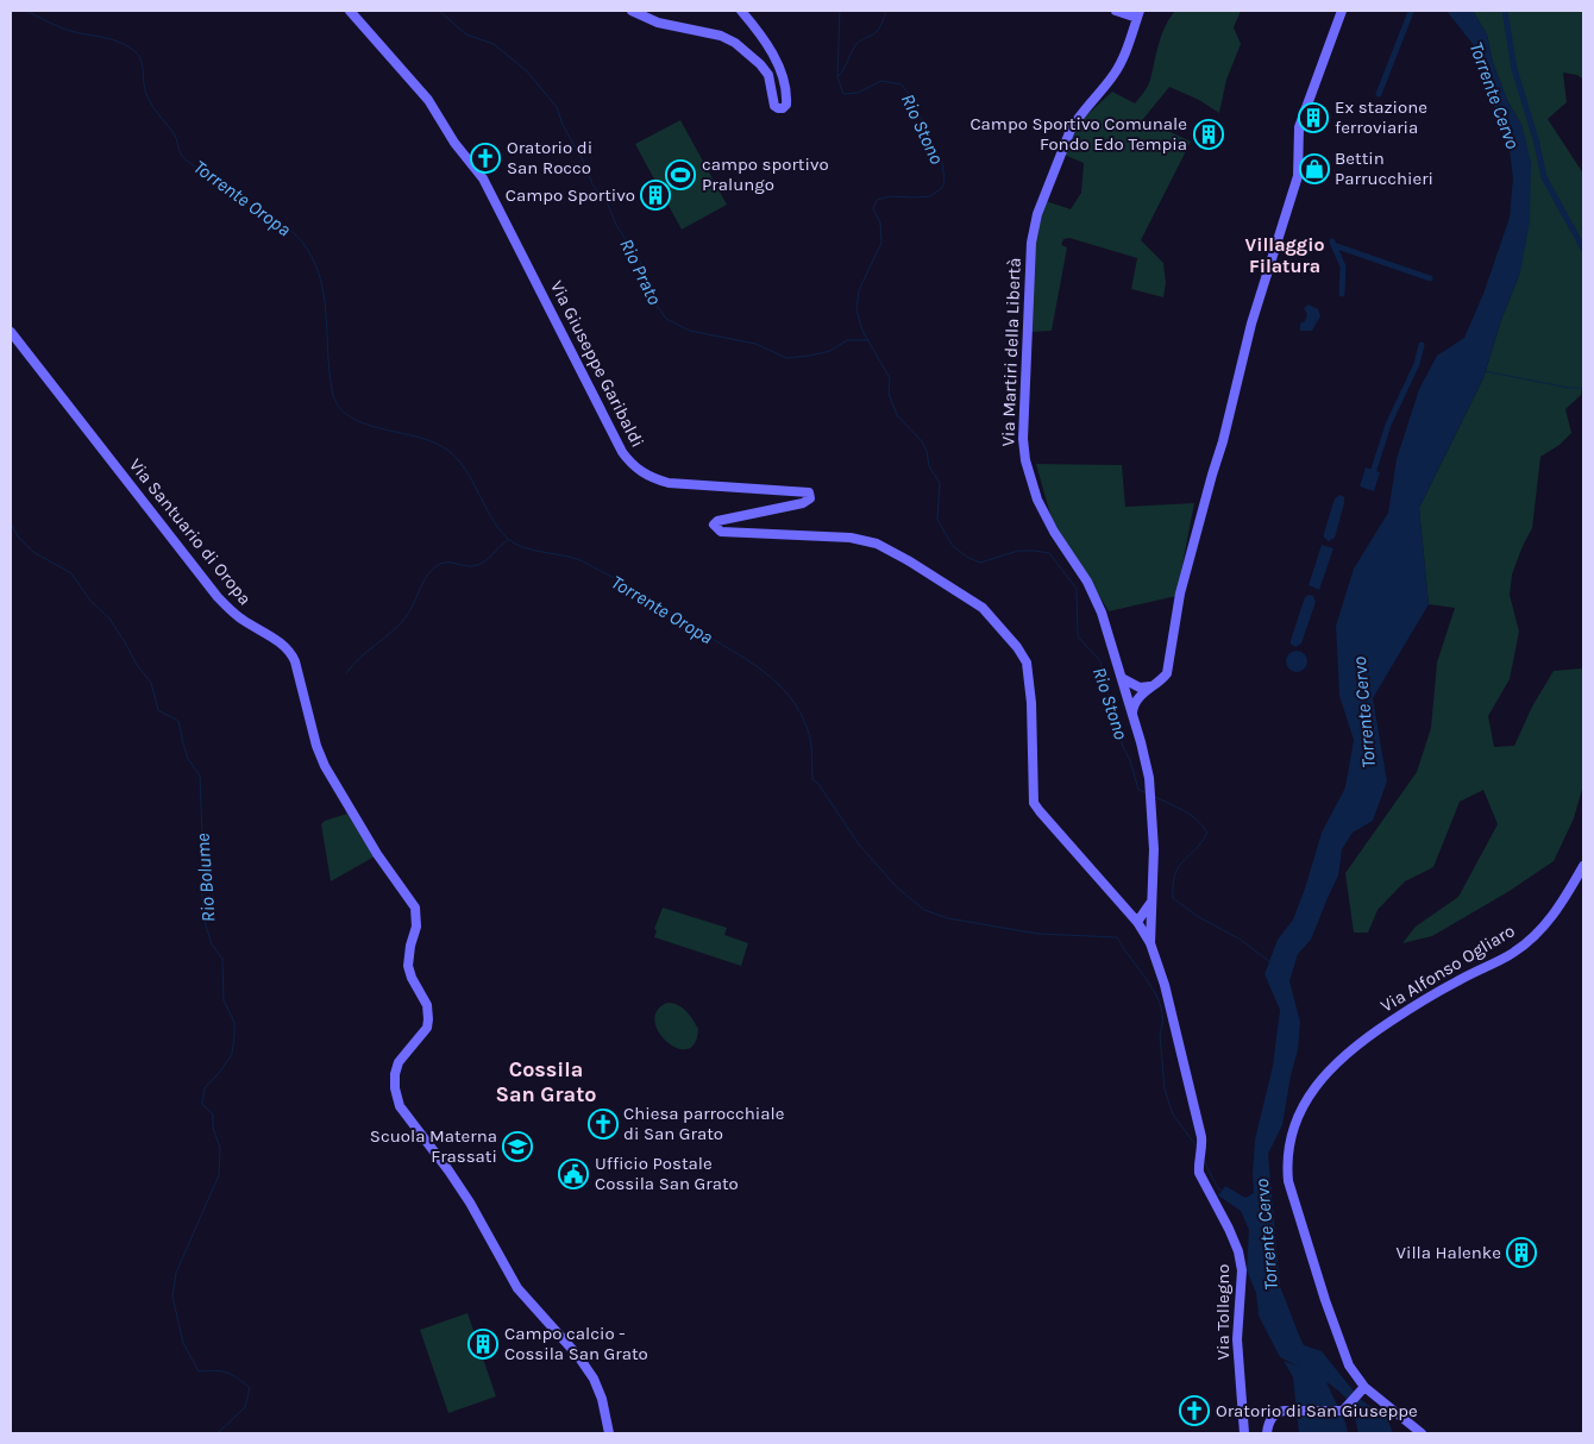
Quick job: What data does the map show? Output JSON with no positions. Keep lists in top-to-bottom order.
{
  "streets": {
    "street": [
      "Via Martiri della Libertà",
      "Via Giuseppe Garibaldi",
      "Via Santuario di Oropa",
      "Via Alfonso Ogliaro",
      "Via Tollegno"
    ]
  },
  "crossings": [
    ["Via Giuseppe Garibaldi", "Via Tollegno"]
  ],
  "districts": ["Villaggio Filatura", "Cossila San Grato"],
  "water": [
    "Torrente Cervo",
    "Rio Stono",
    "Torrente Oropa",
    "Rio Prato",
    "Rio Bolume"
  ],
  "places": {
    "building": [
      "Ex stazione ferroviaria",
      "Campo Sportivo Comunale Fondo Edo Tempia",
      "Campo Sportivo",
      "Villa Halenke",
      "Campo calcio - Cossila San Grato"
    ],
    "church": ["Oratorio di San Rocco", "Chiesa parrocchiale di San Grato", "Oratorio di San Giuseppe"],
    "shop": ["Bettin Parrucchieri"],
    "sports": ["campo sportivo Pralungo"],
    "school or university": ["Scuola Materna Frassati"],
    "public building": ["Ufficio Postale Cossila San Grato"]
  }
}
